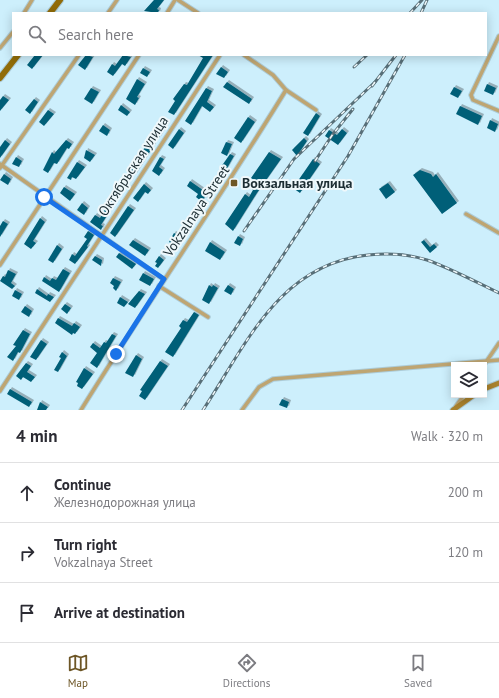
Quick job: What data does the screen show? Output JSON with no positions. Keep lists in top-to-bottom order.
{
  "streets": {
    "street": ["Октябрьская улица", "Vokzalnaya Street"]
  },
  "places": {
    "transit": ["Вокзальная улица"]
  },
  "page": {
    "search": "Search here",
    "heading": ["4 min", "Walk · 320 m"],
    "list": [
      ["Continue", "Железнодорожная улица", "200 m"],
      ["Turn right", "Vokzalnaya Street", "120 m"],
      "Arrive at destination"
    ],
    "nav": ["Map", "Directions", "Saved"]
  }
}
